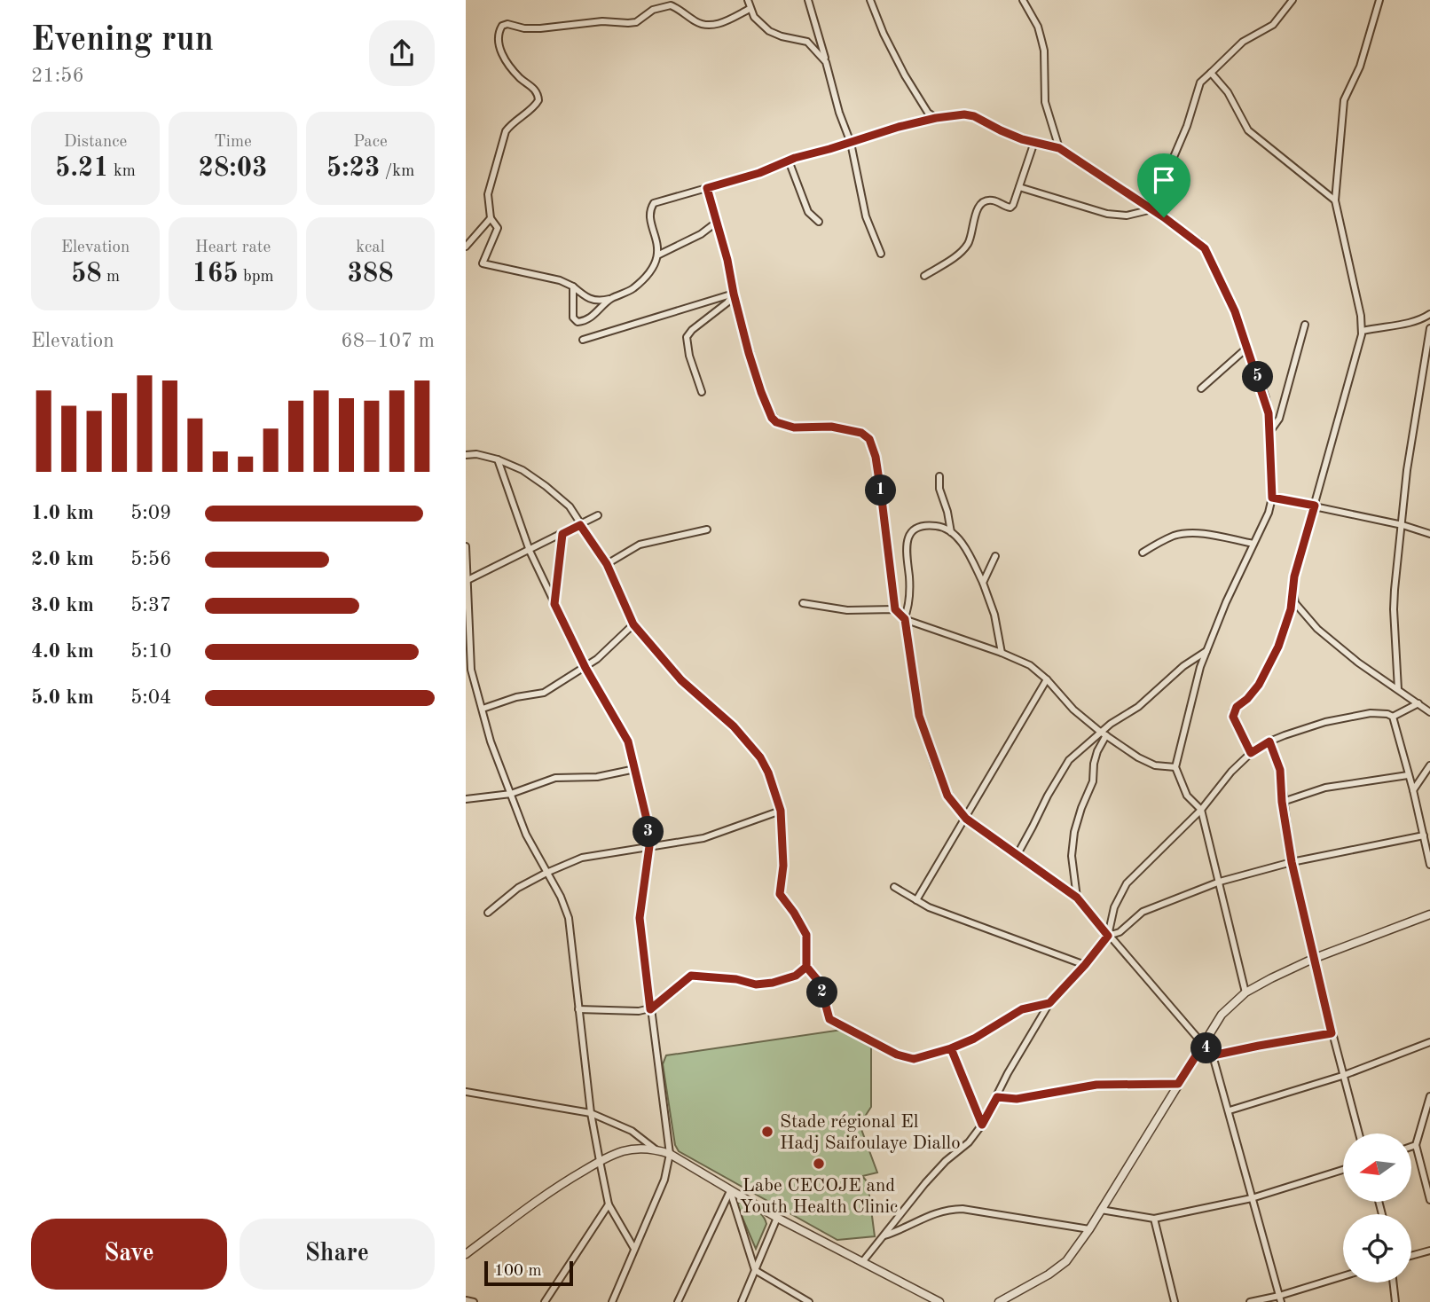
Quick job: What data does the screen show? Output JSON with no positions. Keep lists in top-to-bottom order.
{
  "places": ["Stade régional El Hadj Saifoulaye Diallo", "Labe CECOJE and Youth Health Clinic"],
  "scale_bar": "100 m",
  "north": "left",
  "page": {
    "heading": ["Evening run", "21:56"],
    "stats": [
      ["Distance", "5.21 km"],
      ["Time", "28:03"],
      ["Pace", "5:23 /km"],
      ["Elevation", "58 m"],
      ["Heart rate", "165 bpm"],
      ["kcal", "388"]
    ],
    "chart": ["Elevation", "68–107 m"],
    "pins": [
      "5",
      "1",
      "3",
      "2",
      "4"
    ],
    "list": [
      {
        "name": "1.0 km",
        "note": "5:09"
      },
      {
        "name": "2.0 km",
        "note": "5:56"
      },
      {
        "name": "3.0 km",
        "note": "5:37"
      },
      {
        "name": "4.0 km",
        "note": "5:10"
      },
      {
        "name": "5.0 km",
        "note": "5:04"
      }
    ],
    "buttons": ["Save", "Share"],
    "scale": "100 m"
  }
}
